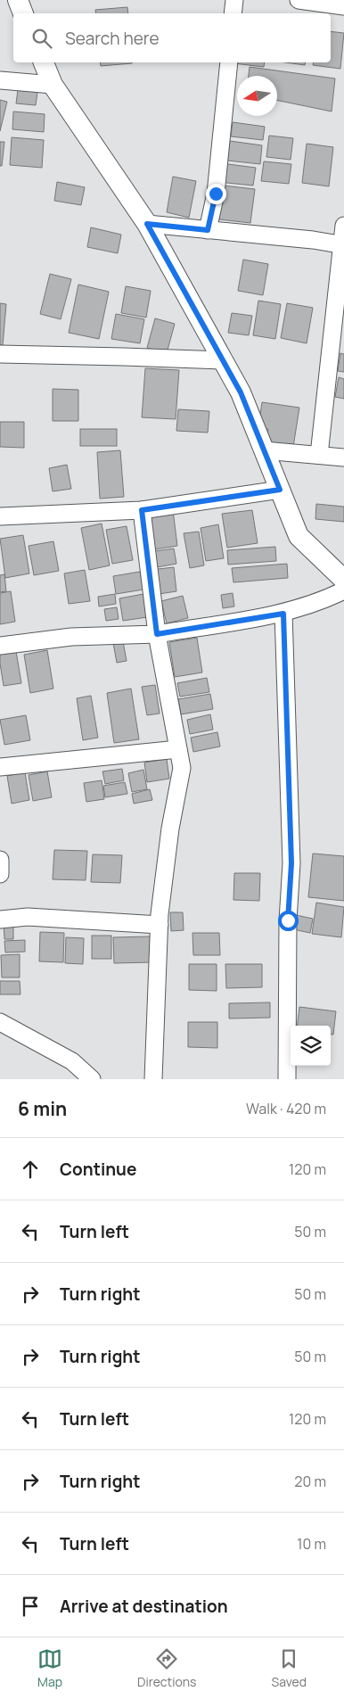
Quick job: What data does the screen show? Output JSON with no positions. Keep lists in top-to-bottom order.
{
  "north": "left",
  "page": {
    "search": "Search here",
    "heading": ["6 min", "Walk · 420 m"],
    "list": [
      ["Continue", "120 m"],
      ["Turn left", "50 m"],
      ["Turn right", "50 m"],
      ["Turn right", "50 m"],
      ["Turn left", "120 m"],
      ["Turn right", "20 m"],
      ["Turn left", "10 m"],
      "Arrive at destination"
    ],
    "nav": ["Map", "Directions", "Saved"]
  }
}
